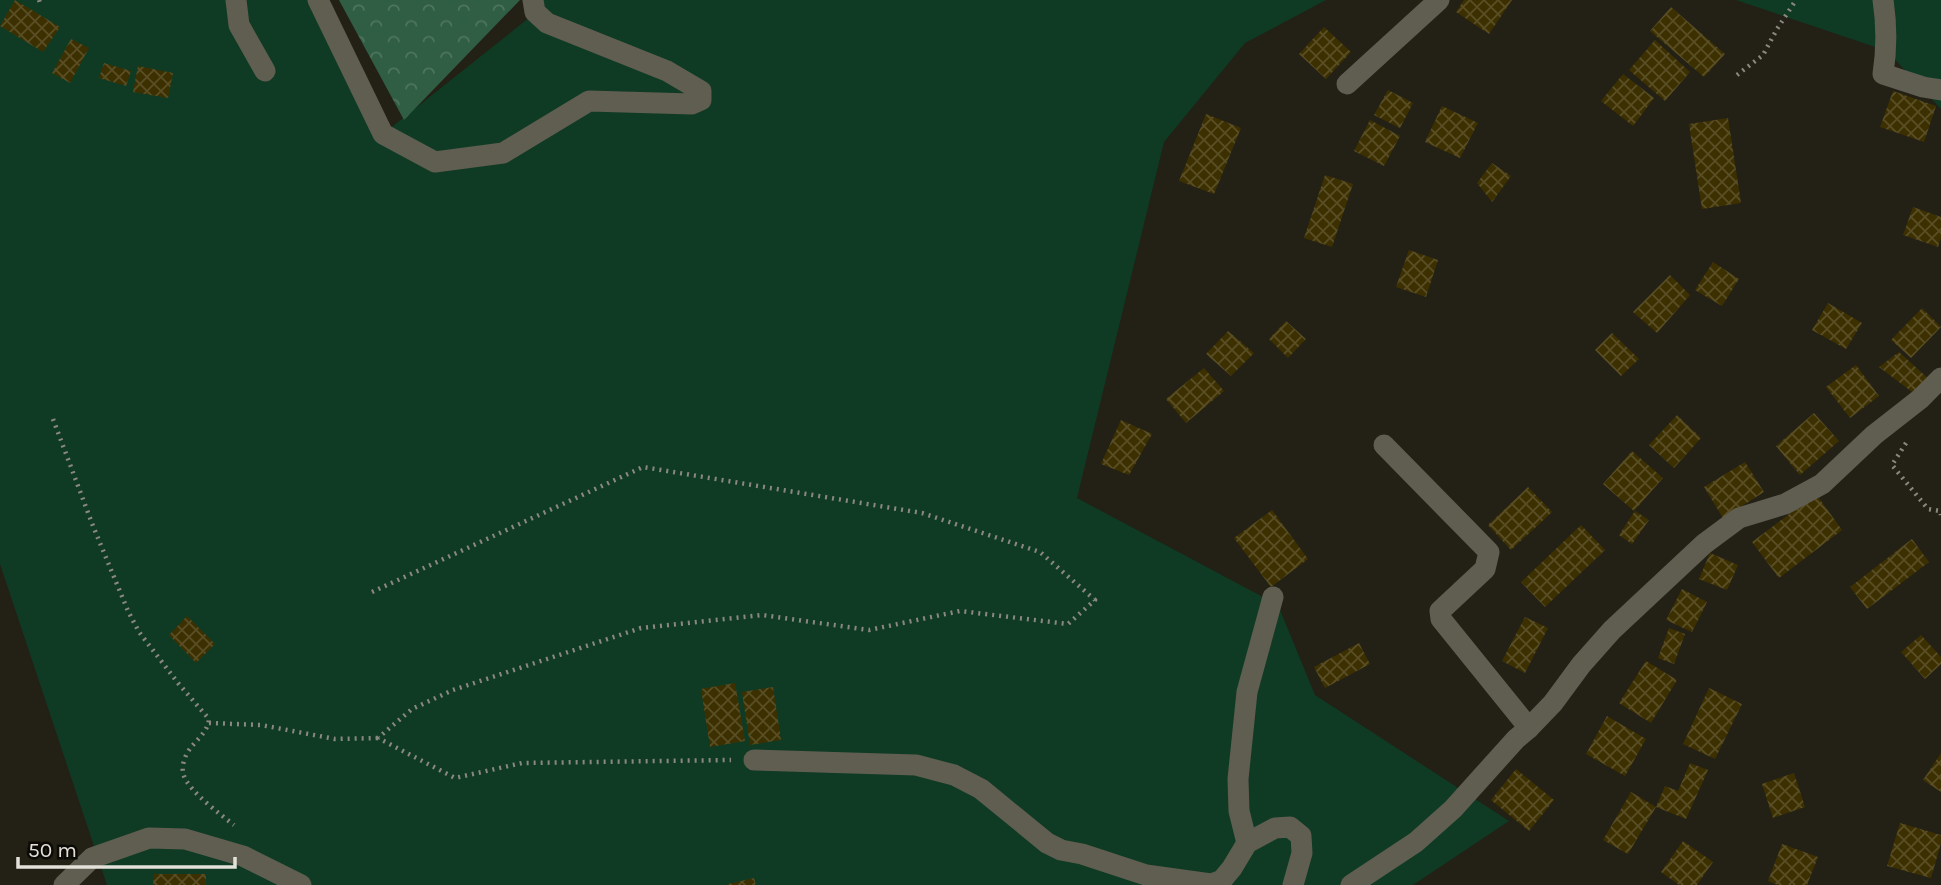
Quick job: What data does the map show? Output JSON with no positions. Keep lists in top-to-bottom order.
{
  "scale_bar": "50 m"
}
